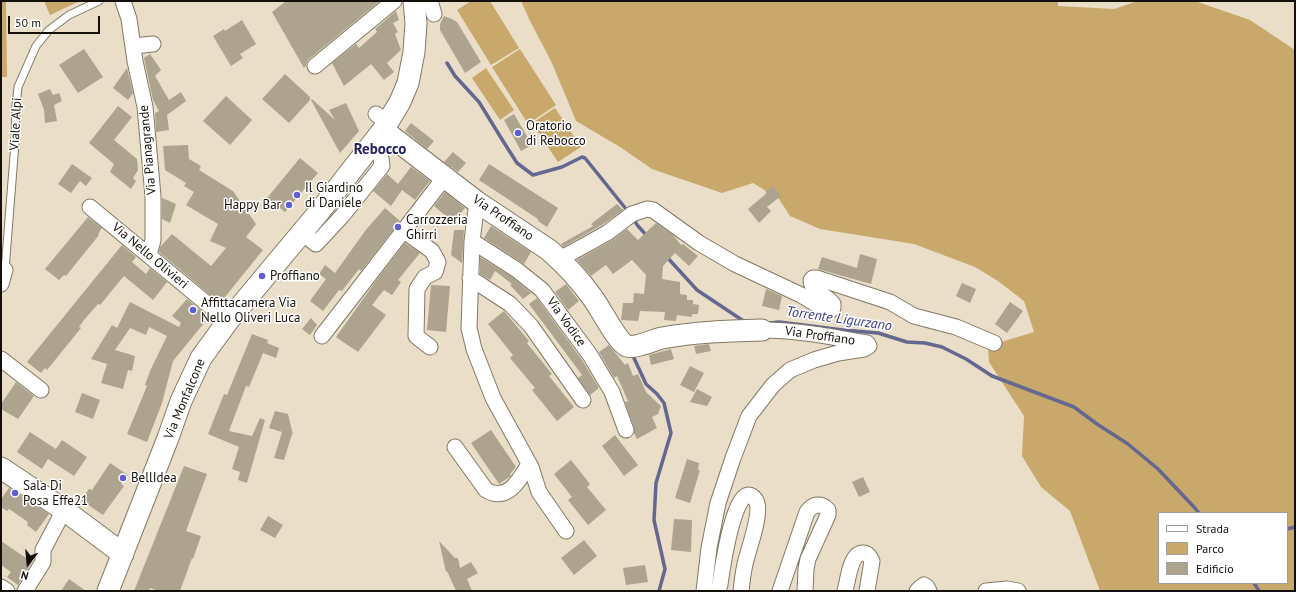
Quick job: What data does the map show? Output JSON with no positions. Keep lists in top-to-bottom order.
{
  "streets": {
    "main road": ["Via Proffiano", "Via Monfalcone"],
    "street": ["Via Pianagrande", "Via Nello Olivieri", "Via Vodice"],
    "lane": ["Viale Alpi"]
  },
  "crossings": [
    ["Via Pianagrande", "Via Nello Olivieri"],
    ["Via Proffiano", "Via Monfalcone"],
    ["Via Nello Olivieri", "Via Monfalcone"]
  ],
  "districts": ["Rebocco"],
  "water": ["Torrente Ligurzano"],
  "places": [
    "Oratorio di Rebocco",
    "Il Giardino di Daniele",
    "Happy Bar",
    "Carrozzeria Ghirri",
    "Proffiano",
    "Affittacamera Via Nello Oliveri Luca",
    "BellIdea",
    "Sala Di Posa Effe21"
  ],
  "legend": ["Strada", "Parco", "Edificio"],
  "scale_bar": "50 m",
  "north": "bottom"
}
